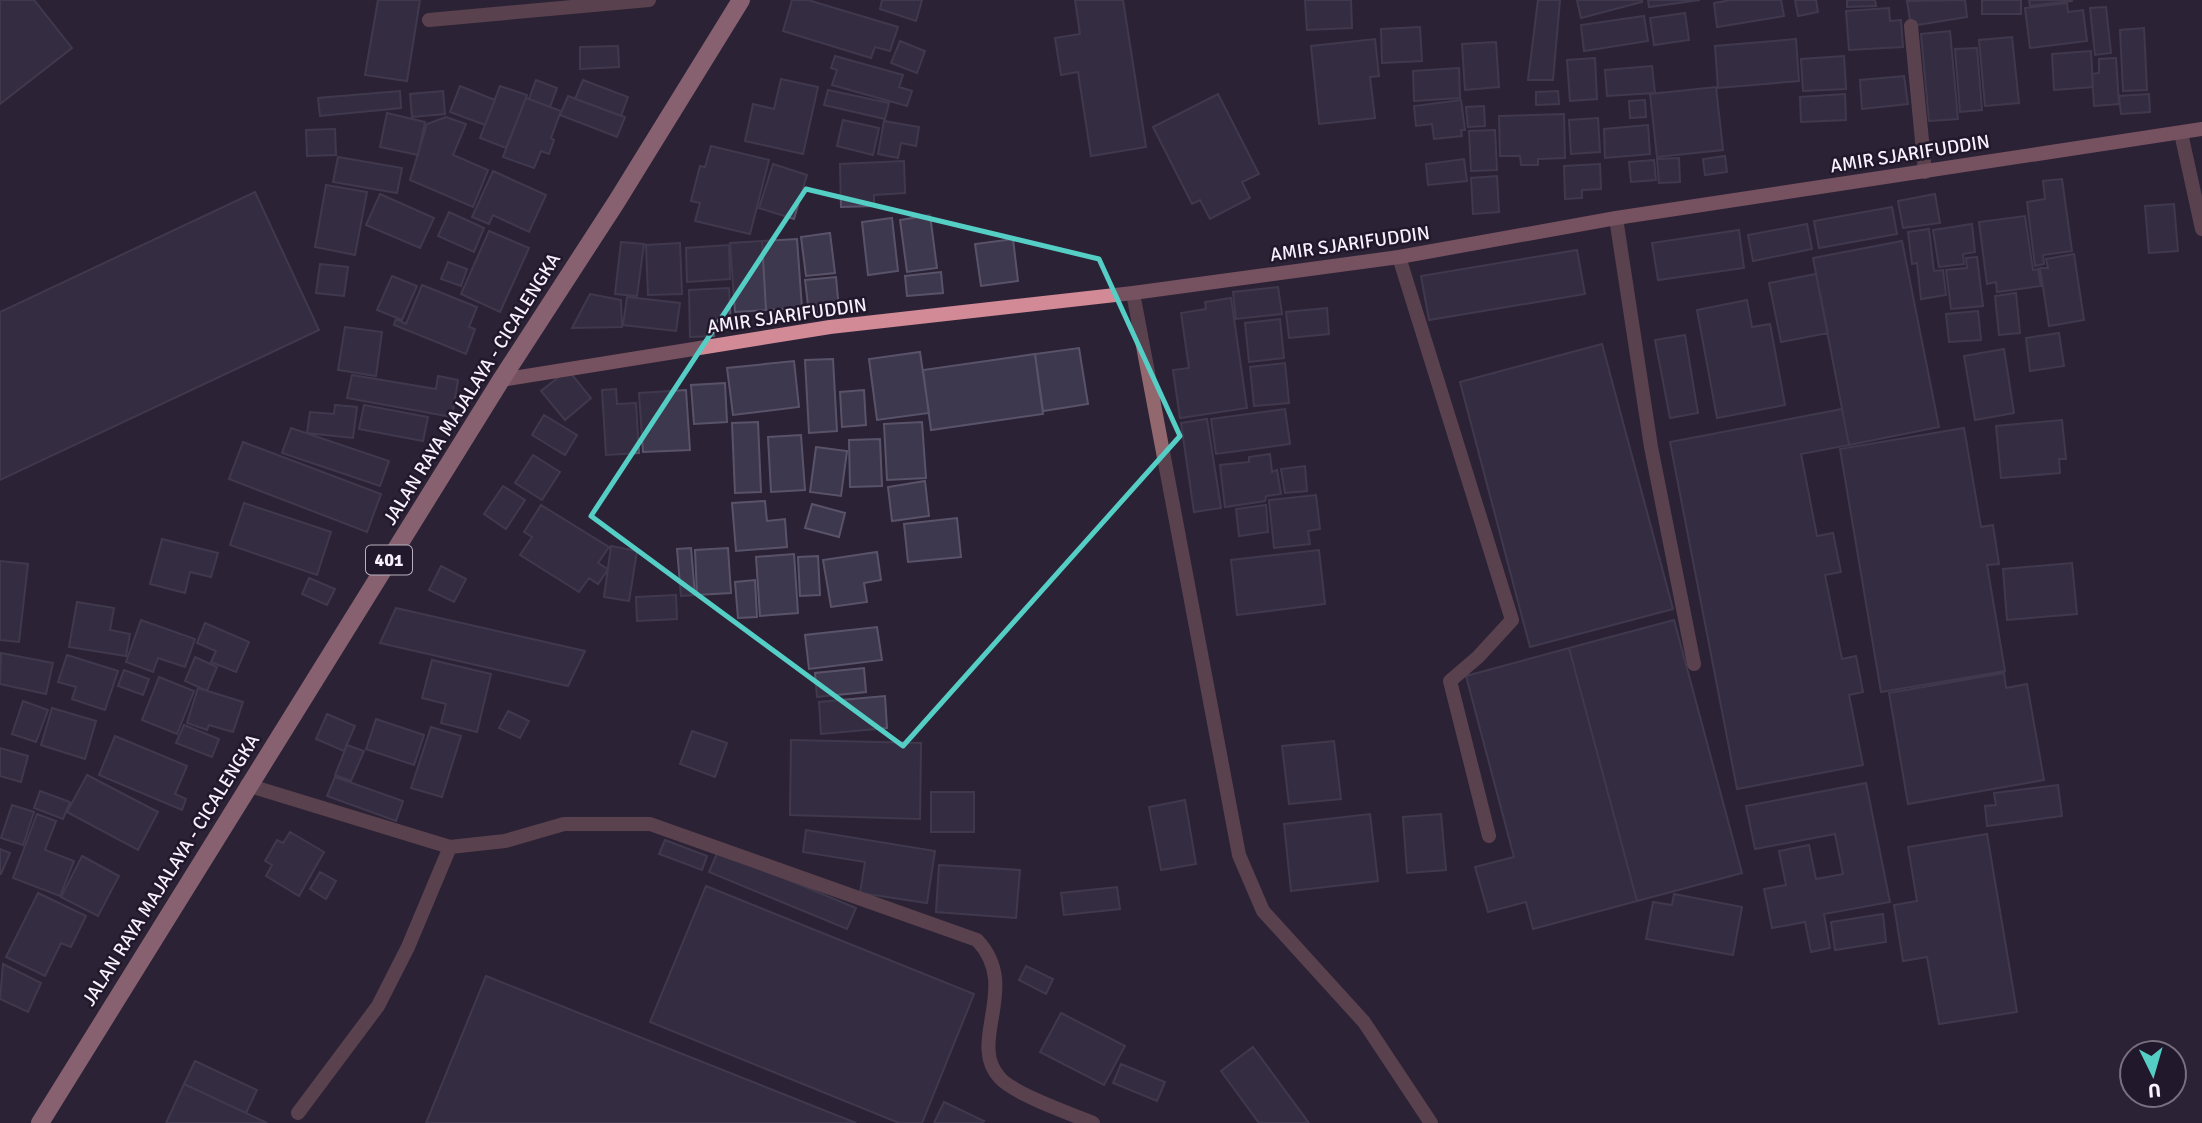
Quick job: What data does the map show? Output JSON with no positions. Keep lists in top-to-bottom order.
{
  "streets": {
    "main road": ["AMIR SJARIFUDDIN", "JALAN RAYA MAJALAYA - CICALENGKA", "401"]
  },
  "crossings": [
    ["AMIR SJARIFUDDIN", "JALAN RAYA MAJALAYA - CICALENGKA"]
  ],
  "north": "bottom"
}
